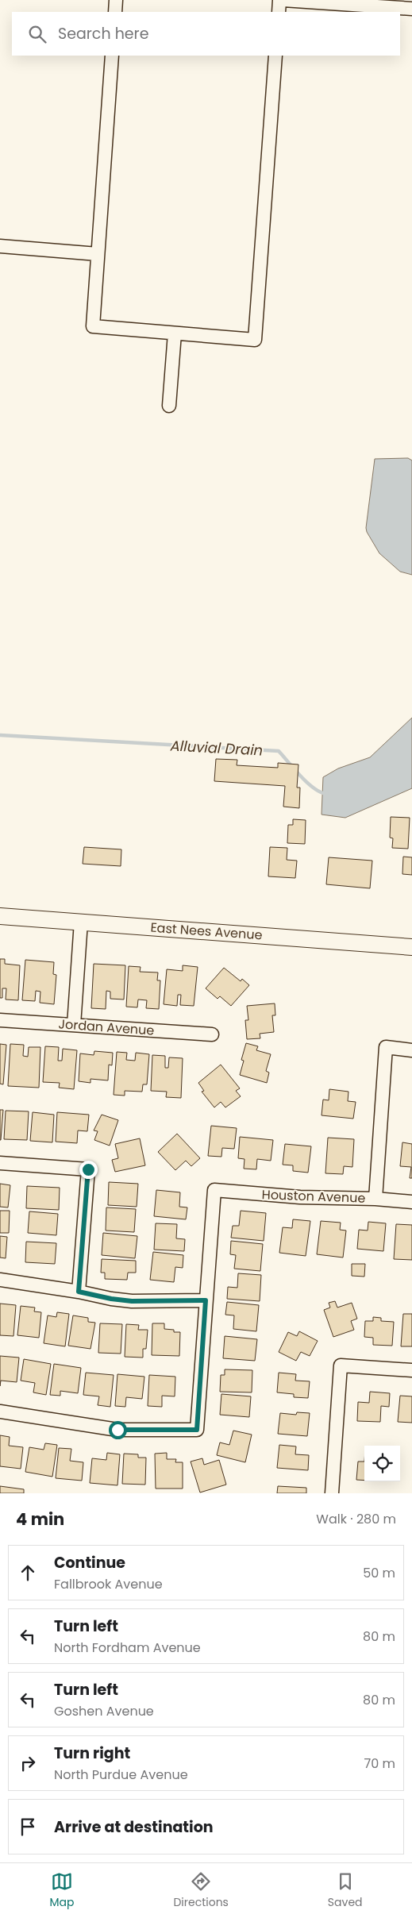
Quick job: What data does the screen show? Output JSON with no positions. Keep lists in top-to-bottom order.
{
  "streets": {
    "main road": ["East Nees Avenue"],
    "street": ["Jordan Avenue", "Houston Avenue"]
  },
  "water": ["Alluvial Drain"],
  "page": {
    "search": "Search here",
    "heading": ["4 min", "Walk · 280 m"],
    "list": [
      ["Continue", "Fallbrook Avenue", "50 m"],
      ["Turn left", "North Fordham Avenue", "80 m"],
      ["Turn left", "Goshen Avenue", "80 m"],
      ["Turn right", "North Purdue Avenue", "70 m"],
      "Arrive at destination"
    ],
    "nav": ["Map", "Directions", "Saved"]
  }
}
